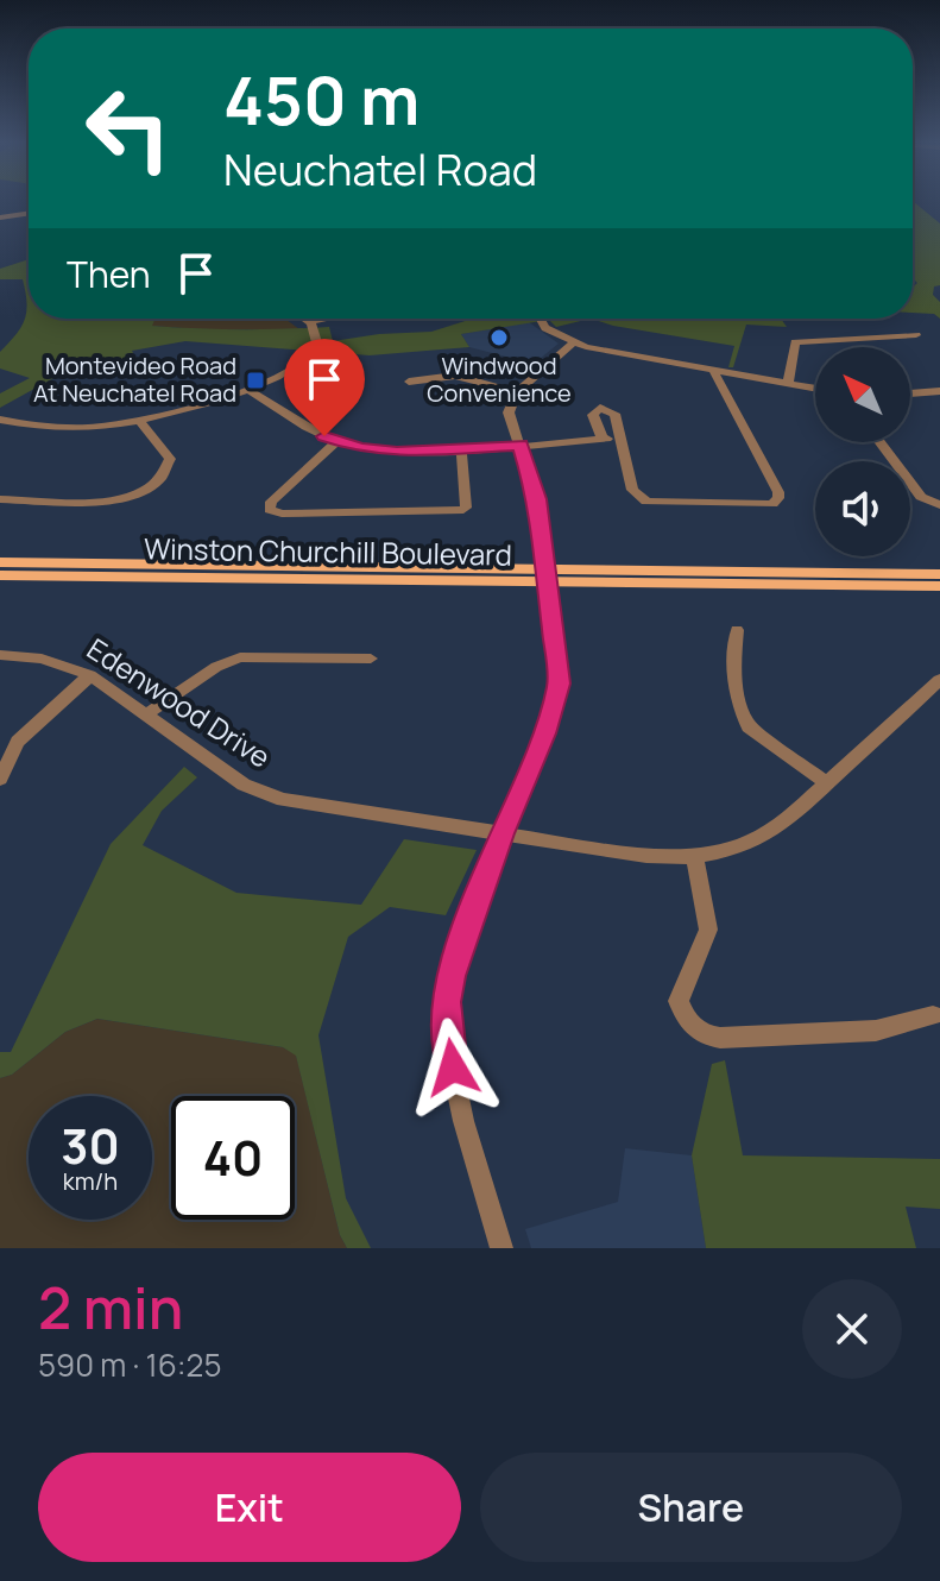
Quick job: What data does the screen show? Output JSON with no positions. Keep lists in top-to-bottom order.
{
  "streets": {
    "main road": ["Winston Churchill Boulevard"],
    "street": ["Edenwood Drive"]
  },
  "places": {
    "other": ["Windwood Convenience"],
    "transit": ["Montevideo Road At Neuchatel Road"]
  },
  "north": "top left",
  "page": {
    "turn": ["450 m", "Neuchatel Road"],
    "then": "Then",
    "speed": "30 km/h",
    "limit": "40",
    "heading": ["2 min", "590 m · 16:25"],
    "buttons": ["Exit", "Share"]
  }
}
